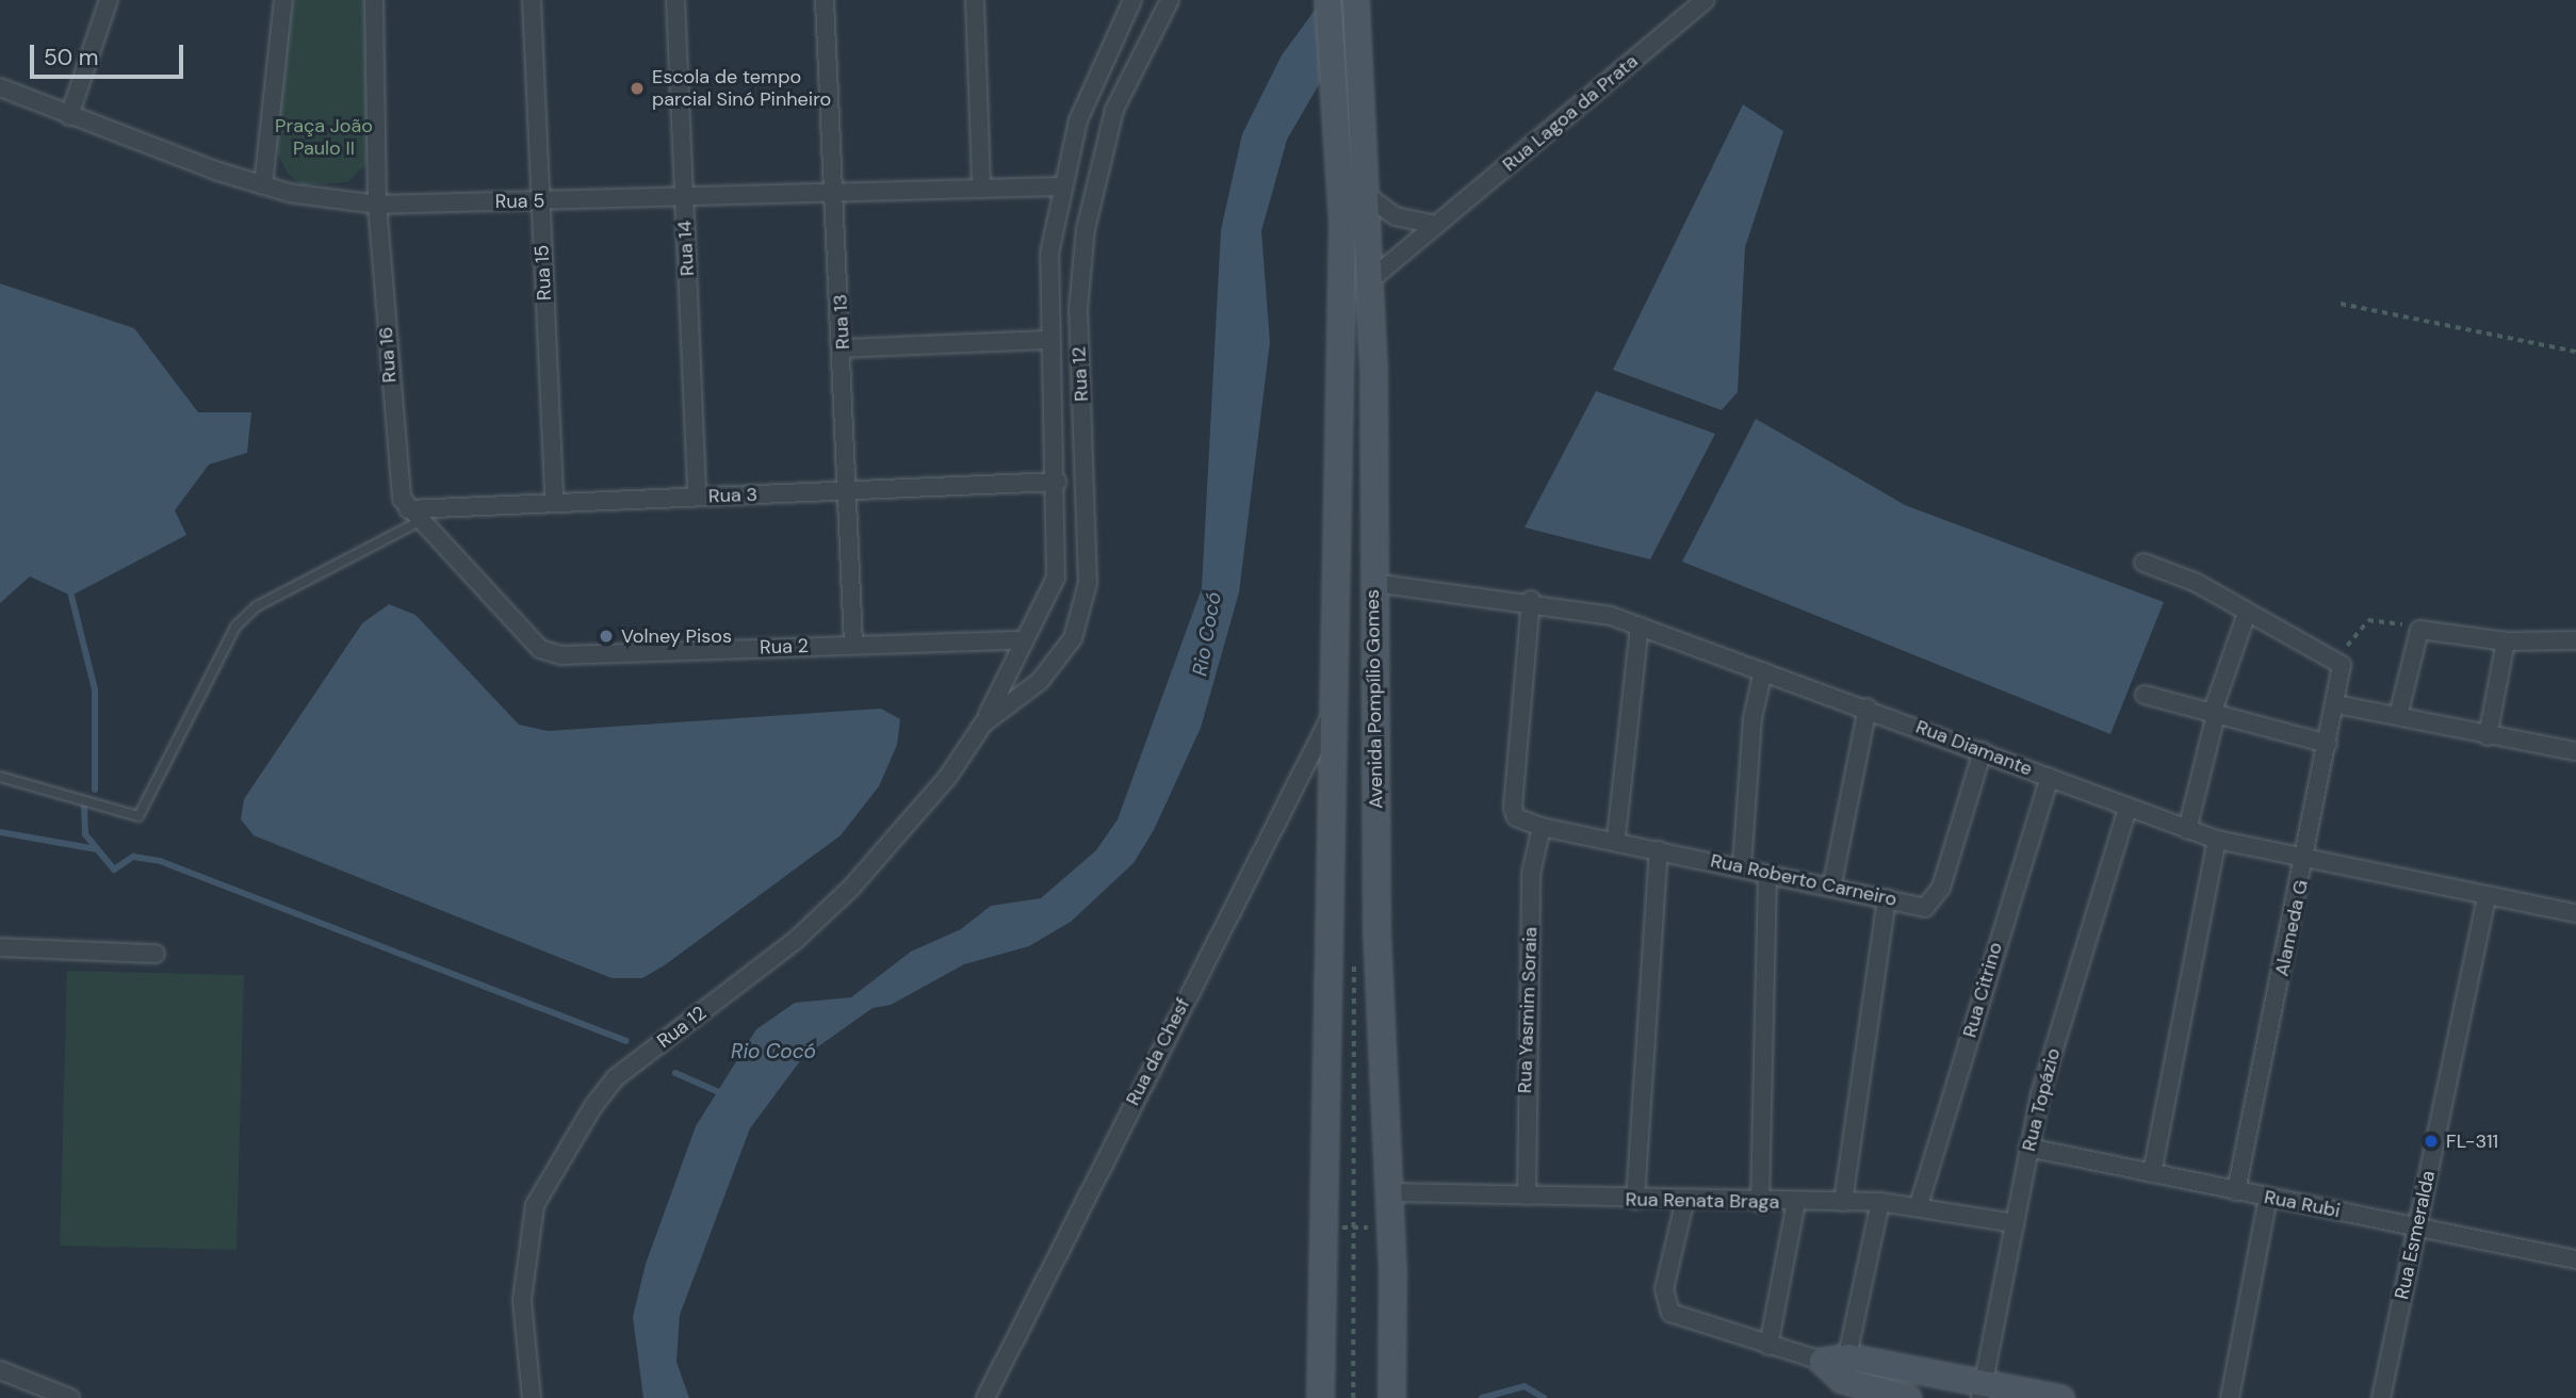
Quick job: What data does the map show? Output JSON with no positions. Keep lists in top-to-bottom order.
{
  "streets": {
    "main road": ["Avenida Pompílio Gomes"],
    "street": [
      "Rua Lagoa da Prata",
      "Rua 5",
      "Rua 14",
      "Rua 15",
      "Rua 13",
      "Rua 16",
      "Rua 12",
      "Rua 3",
      "Rua 2",
      "Rua Diamante",
      "Rua Roberto Carneiro",
      "Alameda G",
      "Rua Citrino",
      "Rua Yasmim Soraia",
      "Rua da Chesf",
      "Rua Topázio",
      "Rua Renata Braga",
      "Rua Rubi",
      "Rua Esmeralda"
    ]
  },
  "crossings": [
    ["Rua Lagoa da Prata", "Avenida Pompílio Gomes"],
    ["Rua 5", "Rua 14"],
    ["Rua 5", "Rua 15"],
    ["Rua 5", "Rua 13"],
    ["Rua 5", "Rua 16"],
    ["Rua 5", "Rua 12"],
    ["Rua 14", "Rua 3"],
    ["Rua 15", "Rua 3"],
    ["Rua 13", "Rua 3"],
    ["Rua 13", "Rua 2"],
    ["Rua 16", "Rua 3"],
    ["Rua 16", "Rua 2"],
    ["Rua 12", "Rua 3"],
    ["Rua 12", "Rua 2"],
    ["Rua 3", "Rua 2"],
    ["Avenida Pompílio Gomes", "Rua Diamante"],
    ["Avenida Pompílio Gomes", "Rua da Chesf"],
    ["Avenida Pompílio Gomes", "Rua Renata Braga"],
    ["Rua Diamante", "Rua Roberto Carneiro"],
    ["Rua Diamante", "Alameda G"],
    ["Rua Diamante", "Rua Citrino"],
    ["Rua Diamante", "Rua Topázio"],
    ["Rua Diamante", "Rua Esmeralda"],
    ["Rua Roberto Carneiro", "Rua Yasmim Soraia"],
    ["Alameda G", "Rua Rubi"],
    ["Rua Citrino", "Rua Renata Braga"],
    ["Rua Yasmim Soraia", "Rua Renata Braga"],
    ["Rua Topázio", "Rua Renata Braga"],
    ["Rua Topázio", "Rua Rubi"],
    ["Rua Rubi", "Rua Esmeralda"]
  ],
  "water": ["Rio Cocó"],
  "parks": ["Praça João Paulo II"],
  "places": ["Escola de tempo parcial Sinó Pinheiro", "Volney Pisos", "FL-311"],
  "scale_bar": "50 m"
}
